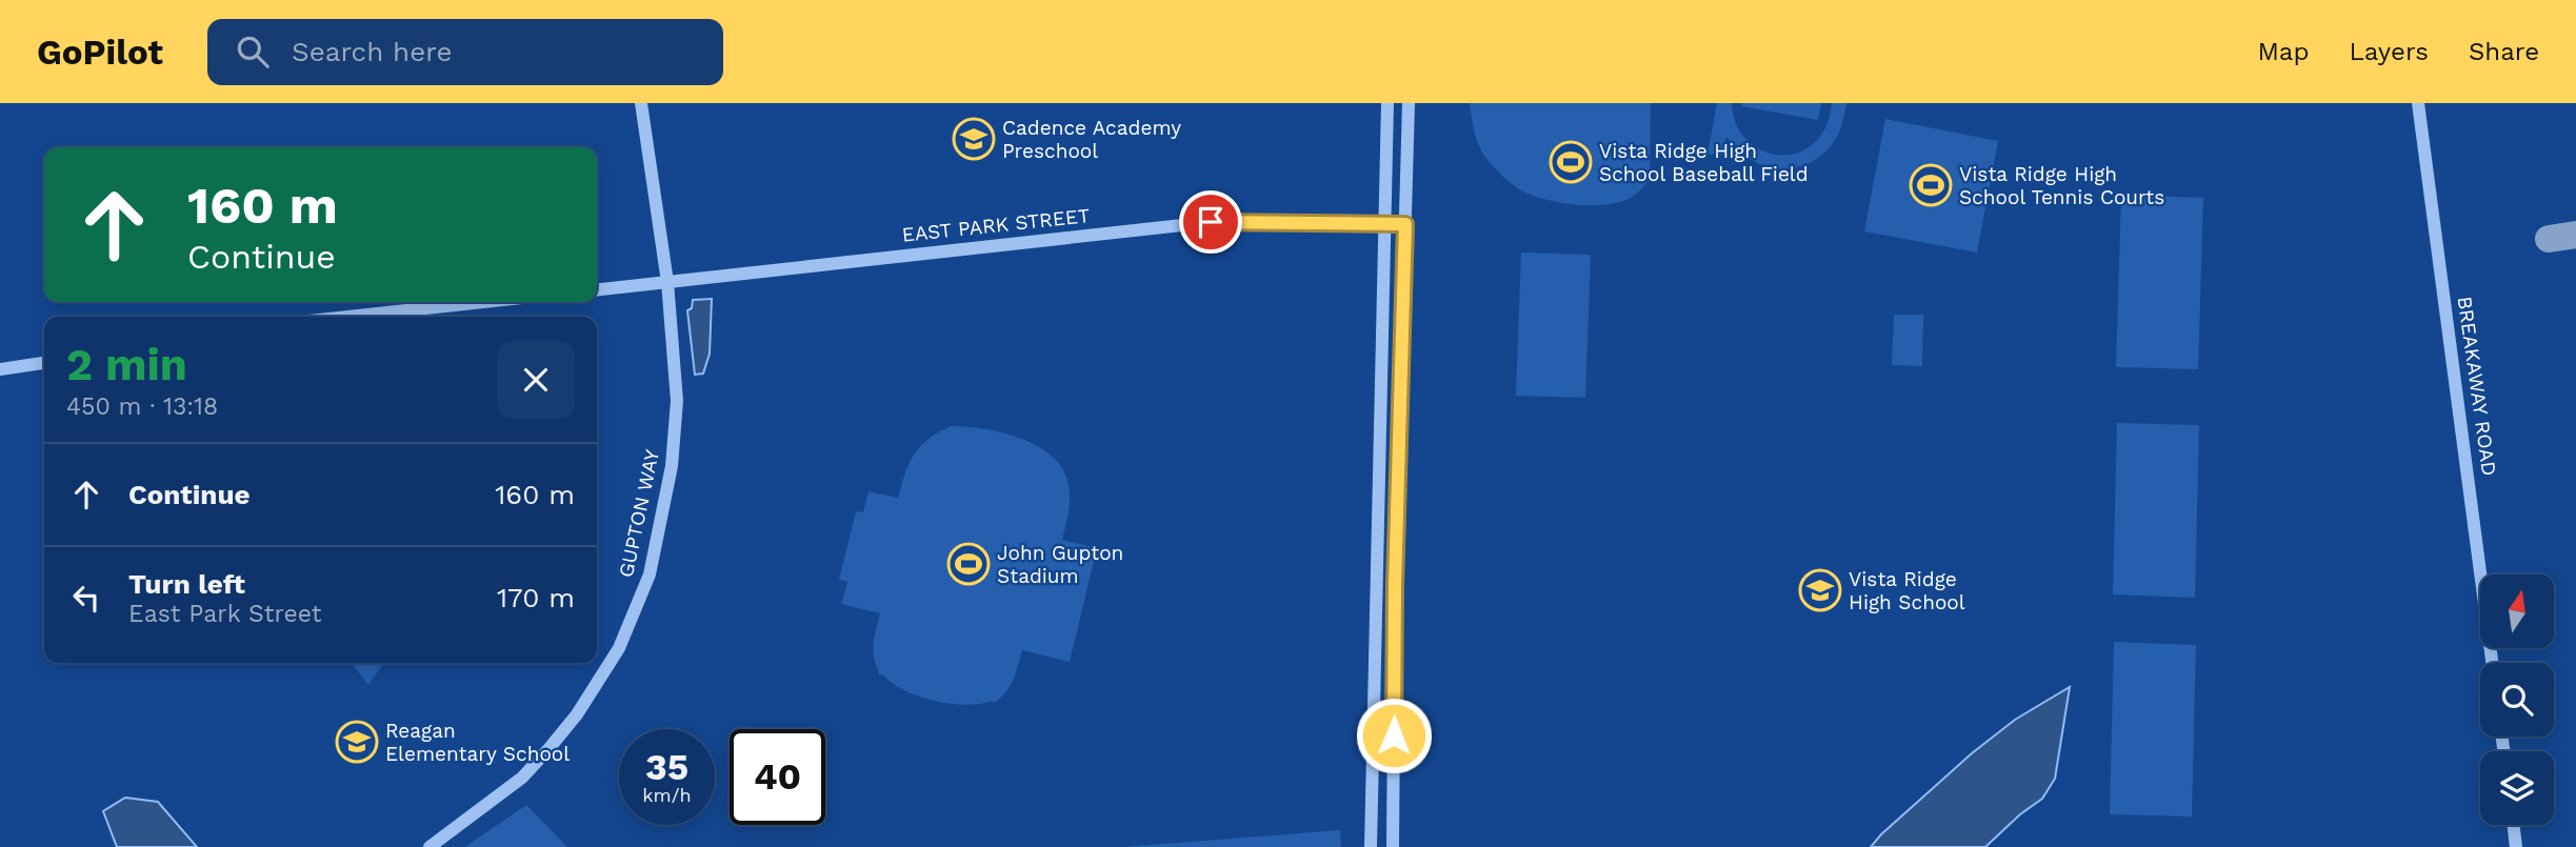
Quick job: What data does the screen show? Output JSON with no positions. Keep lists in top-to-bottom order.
{
  "streets": {
    "street": ["EAST PARK STREET", "BREAKAWAY ROAD", "GUPTON WAY"]
  },
  "crossings": [
    ["EAST PARK STREET", "GUPTON WAY"]
  ],
  "places": {
    "school or university": ["Cadence Academy Preschool", "Vista Ridge High School", "Reagan Elementary School"],
    "sports": ["Vista Ridge High School Baseball Field", "Vista Ridge High School Tennis Courts", "John Gupton Stadium"]
  },
  "north": "top",
  "page": {
    "header": "GoPilot",
    "search": "Search here",
    "nav": ["Map", "Layers", "Share"],
    "turn": ["160 m", "Continue"],
    "heading": ["2 min", "450 m · 13:18"],
    "list": [
      {
        "name": "Continue",
        "value": "160 m"
      },
      {
        "name": "Turn left",
        "note": "East Park Street",
        "value": "170 m"
      }
    ],
    "speed": "35 km/h",
    "limit": "40"
  }
}
